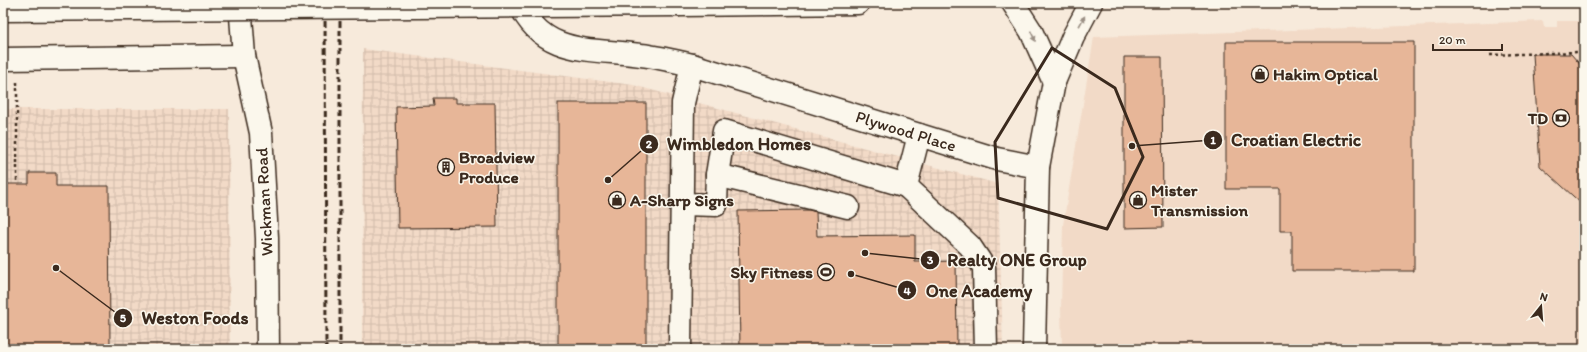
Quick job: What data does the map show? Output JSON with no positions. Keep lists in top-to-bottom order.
{
  "streets": {
    "street": ["Plywood Place", "Wickman Road"]
  },
  "places": {
    "shop": ["Hakim Optical", "A-Sharp Signs", "Mister Transmission"],
    "bank": ["TD"],
    "other": [
      "Croatian Electric",
      "Wimbledon Homes",
      "Realty ONE Group",
      "Weston Foods",
      "One Academy"
    ],
    "building": ["Broadview Produce"],
    "sports": ["Sky Fitness"]
  },
  "scale_bar": "20 m",
  "north": "top"
}
